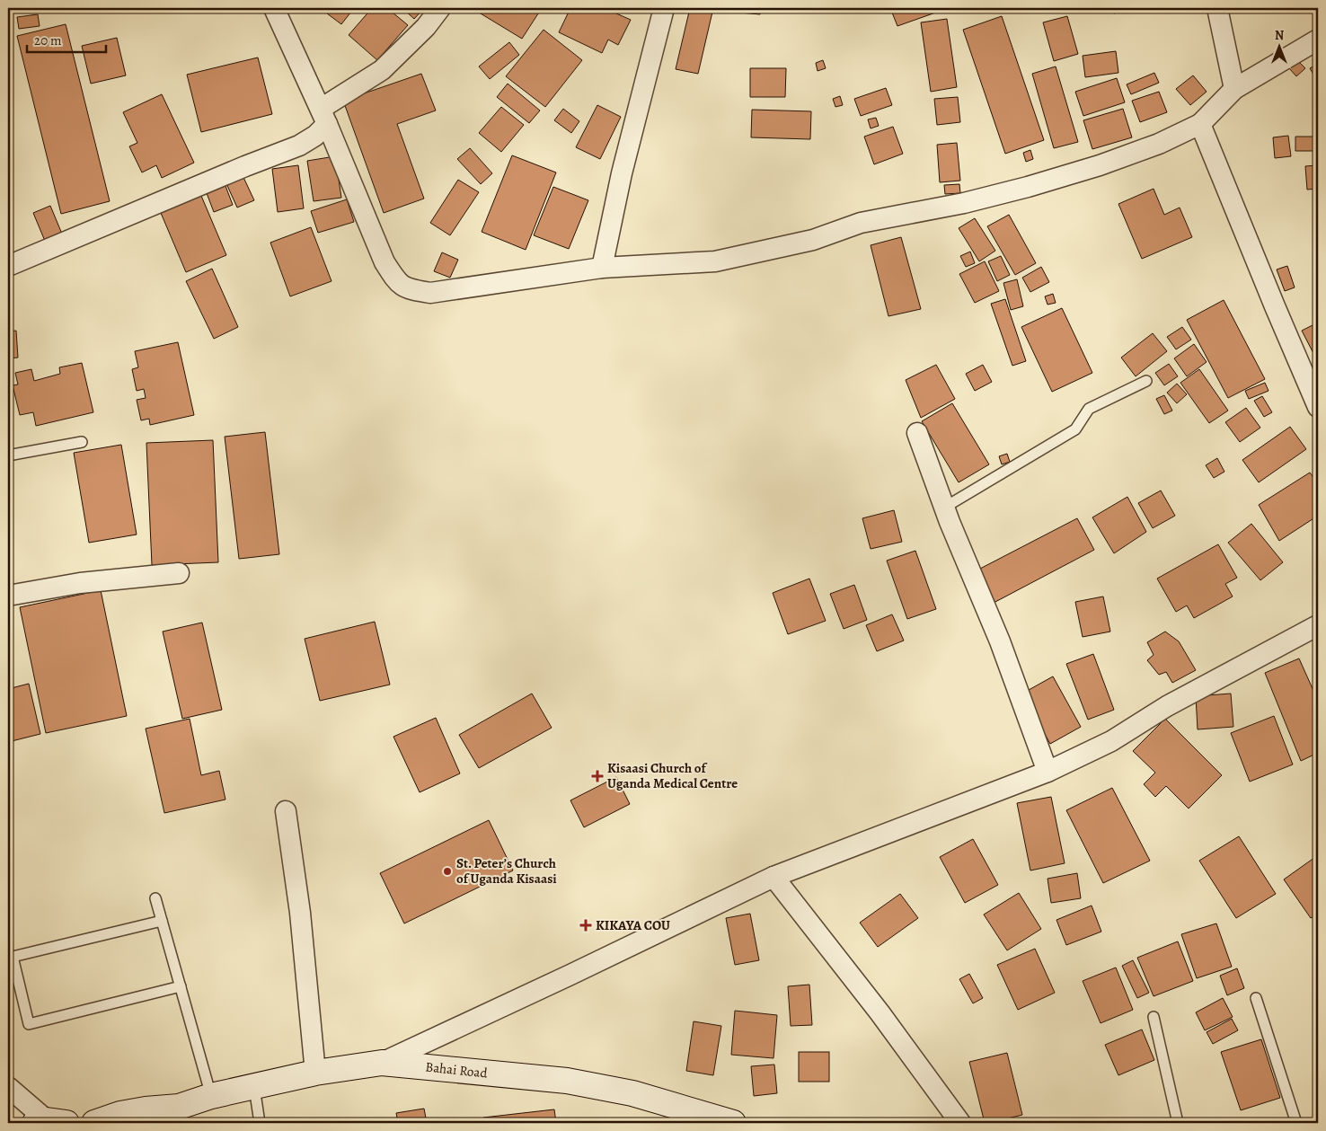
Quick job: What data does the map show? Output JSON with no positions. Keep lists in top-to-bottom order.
{
  "streets": {
    "street": ["Bahai Road"]
  },
  "places": {
    "health": ["Kisaasi Church of Uganda Medical Centre", "KIKAYA COU"],
    "other": ["St. Peter’s Church of Uganda Kisaasi"]
  },
  "scale_bar": "20 m",
  "north": "top"
}
